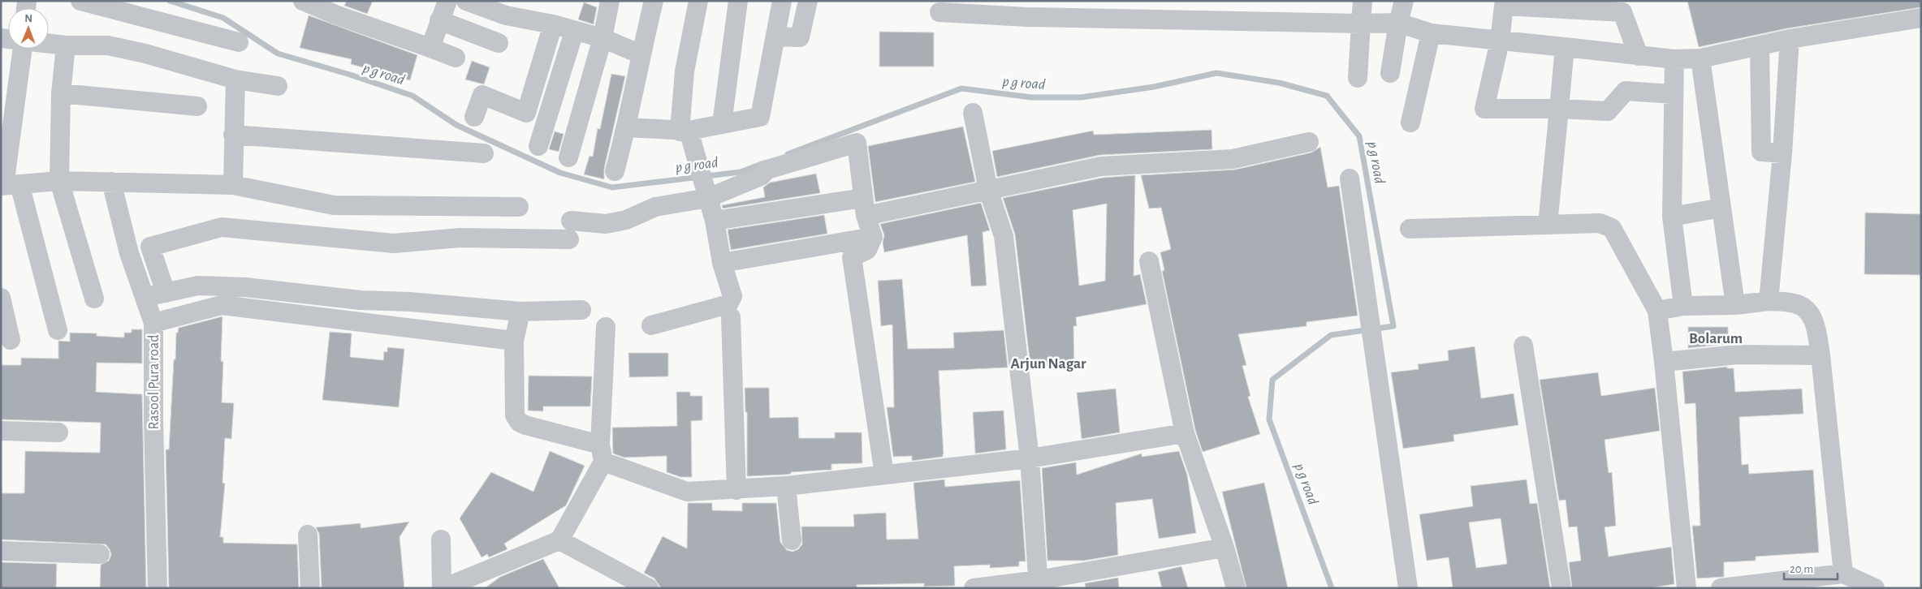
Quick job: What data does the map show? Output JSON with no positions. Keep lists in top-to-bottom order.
{
  "streets": {
    "street": ["Rasool Pura road"]
  },
  "districts": ["Bolarum", "Arjun Nagar"],
  "water": ["p g road"],
  "scale_bar": "20 m",
  "north": "top"
}
